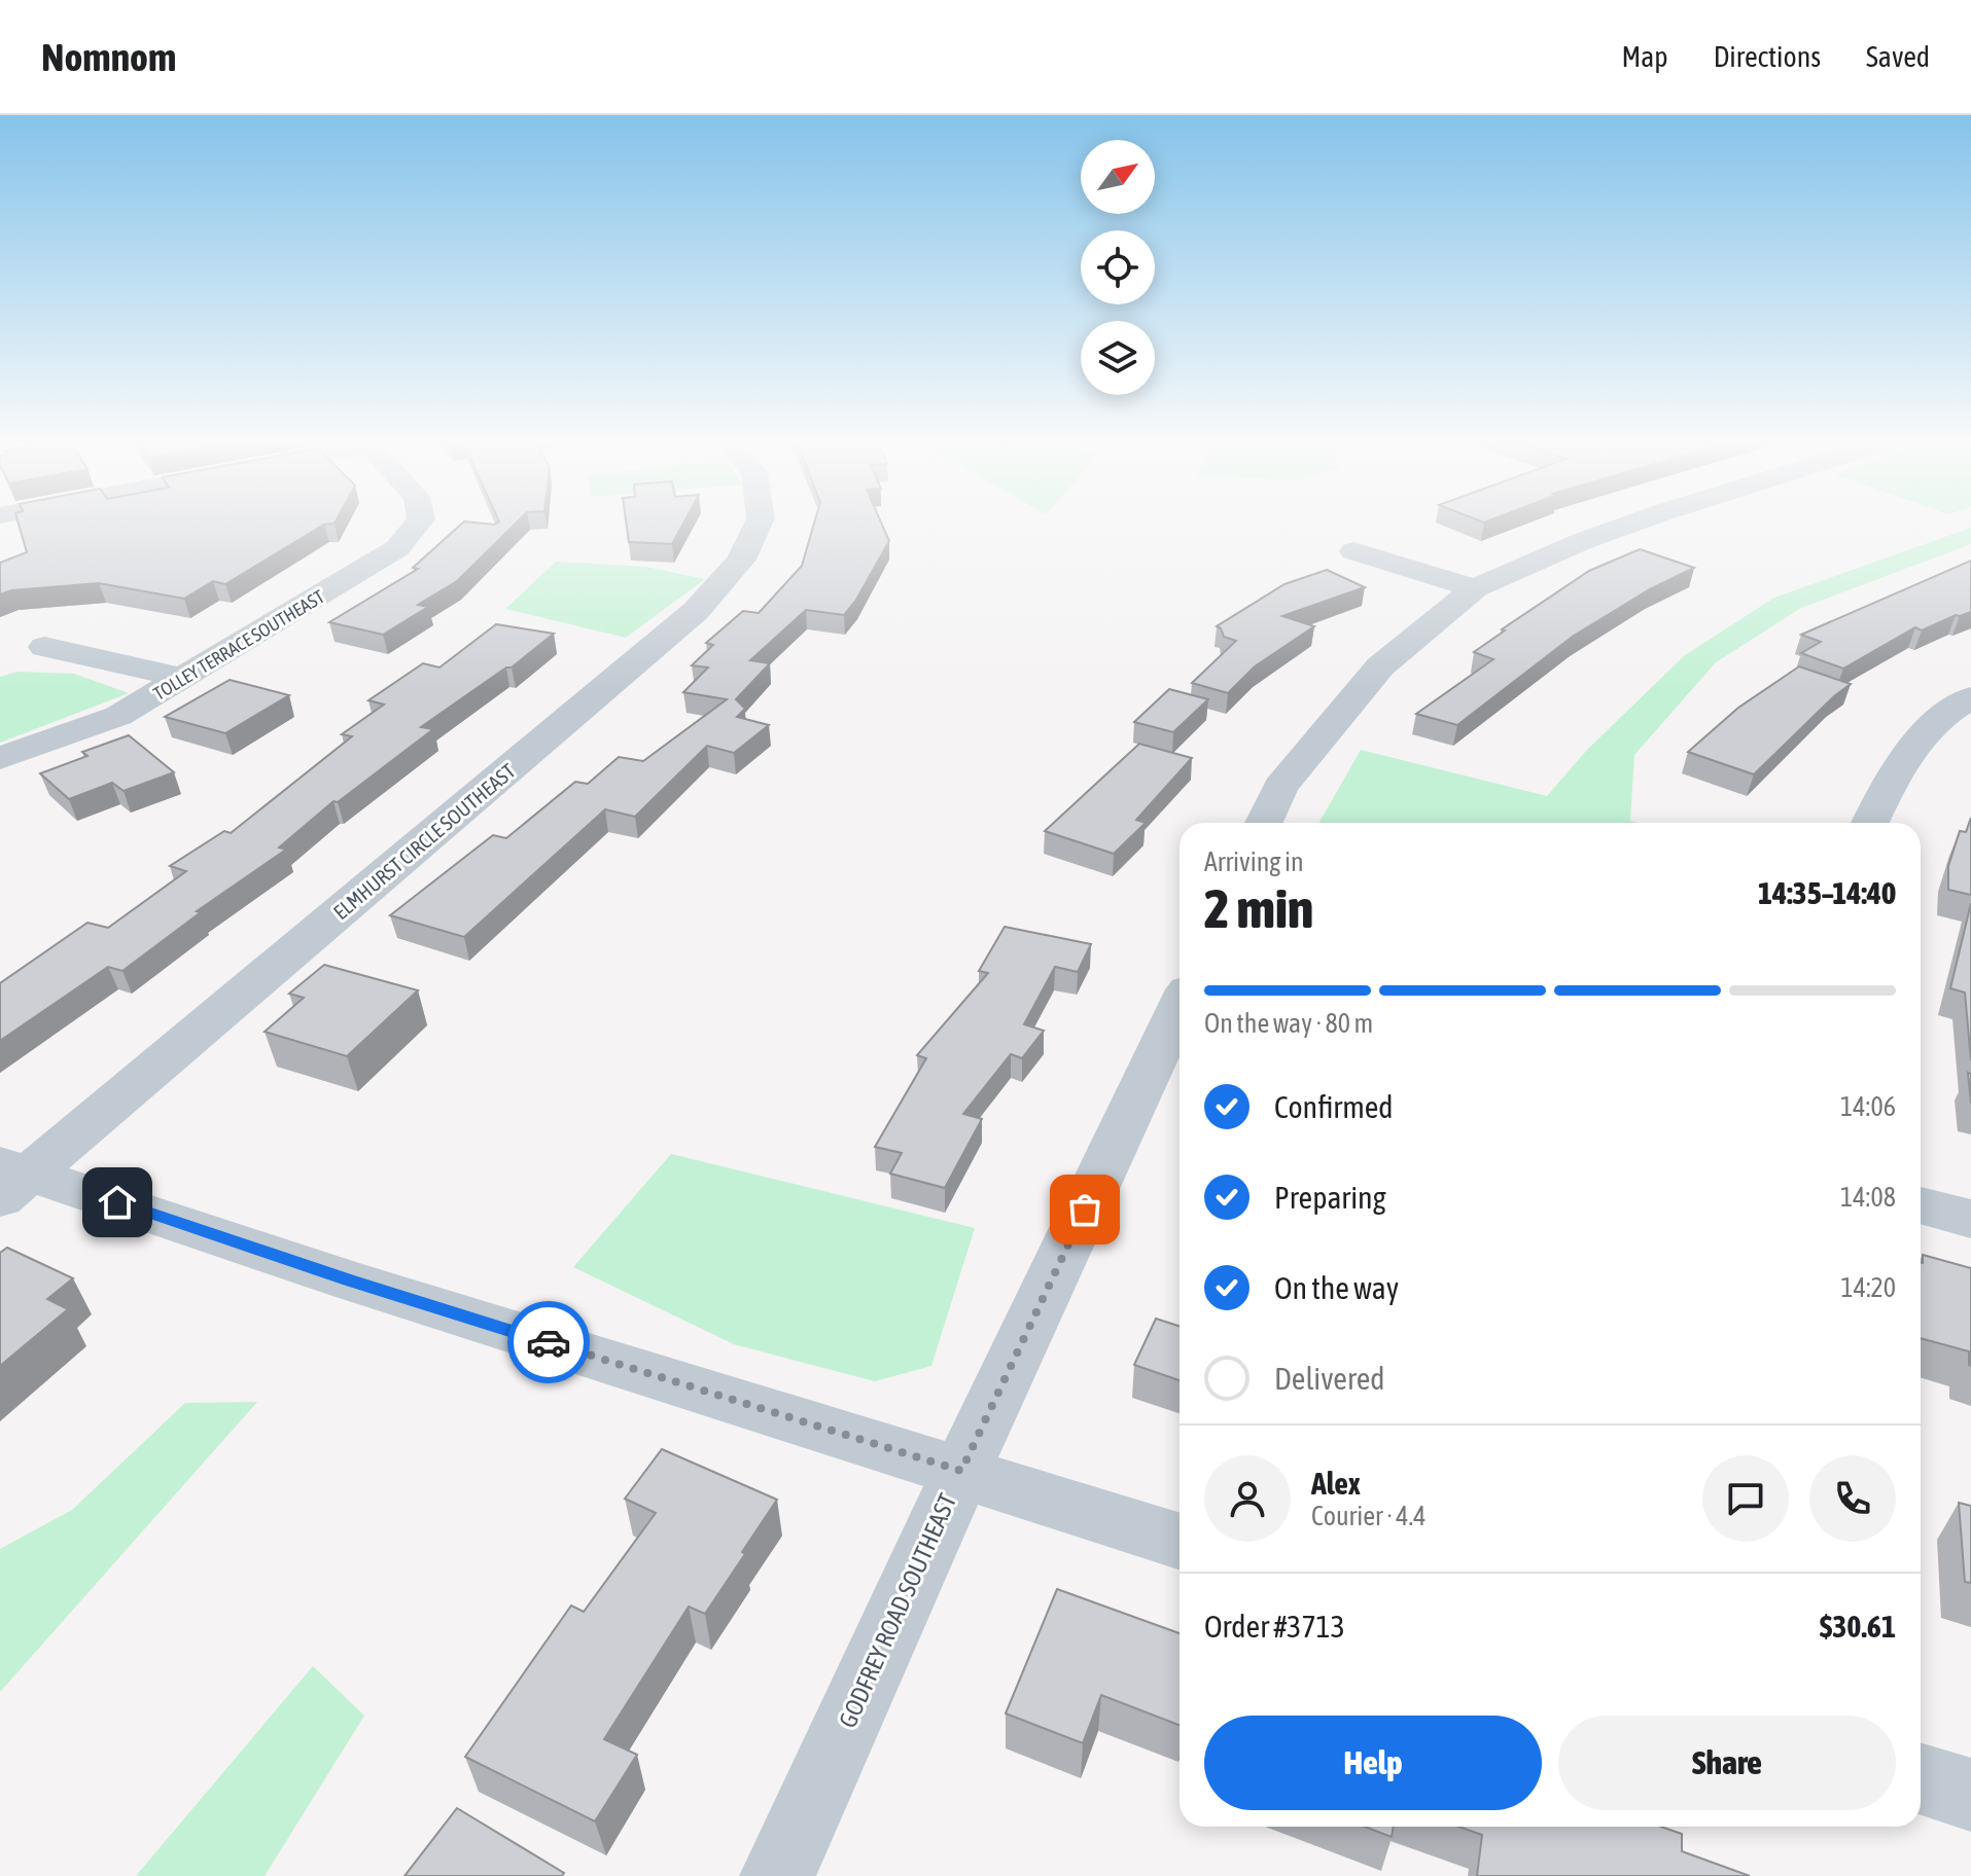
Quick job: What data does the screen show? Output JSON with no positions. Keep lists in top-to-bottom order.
{
  "streets": {
    "street": ["TOLLEY TERRACE SOUTHEAST", "ELMHURST CIRCLE SOUTHEAST", "GODFREY ROAD SOUTHEAST"]
  },
  "north": "top right",
  "page": {
    "header": "Nomnom",
    "nav": ["Map", "Directions", "Saved"],
    "heading": ["2 min", "Arriving in", "14:35–14:40"],
    "panel": [
      "Alex",
      "Courier · 4.4",
      "Order #3713",
      "$30.61"
    ],
    "bar": "On the way · 80 m",
    "list": [
      ["Confirmed", "14:06"],
      ["Preparing", "14:08"],
      ["On the way", "14:20"],
      "Delivered"
    ],
    "buttons": ["Help", "Share"]
  }
}
